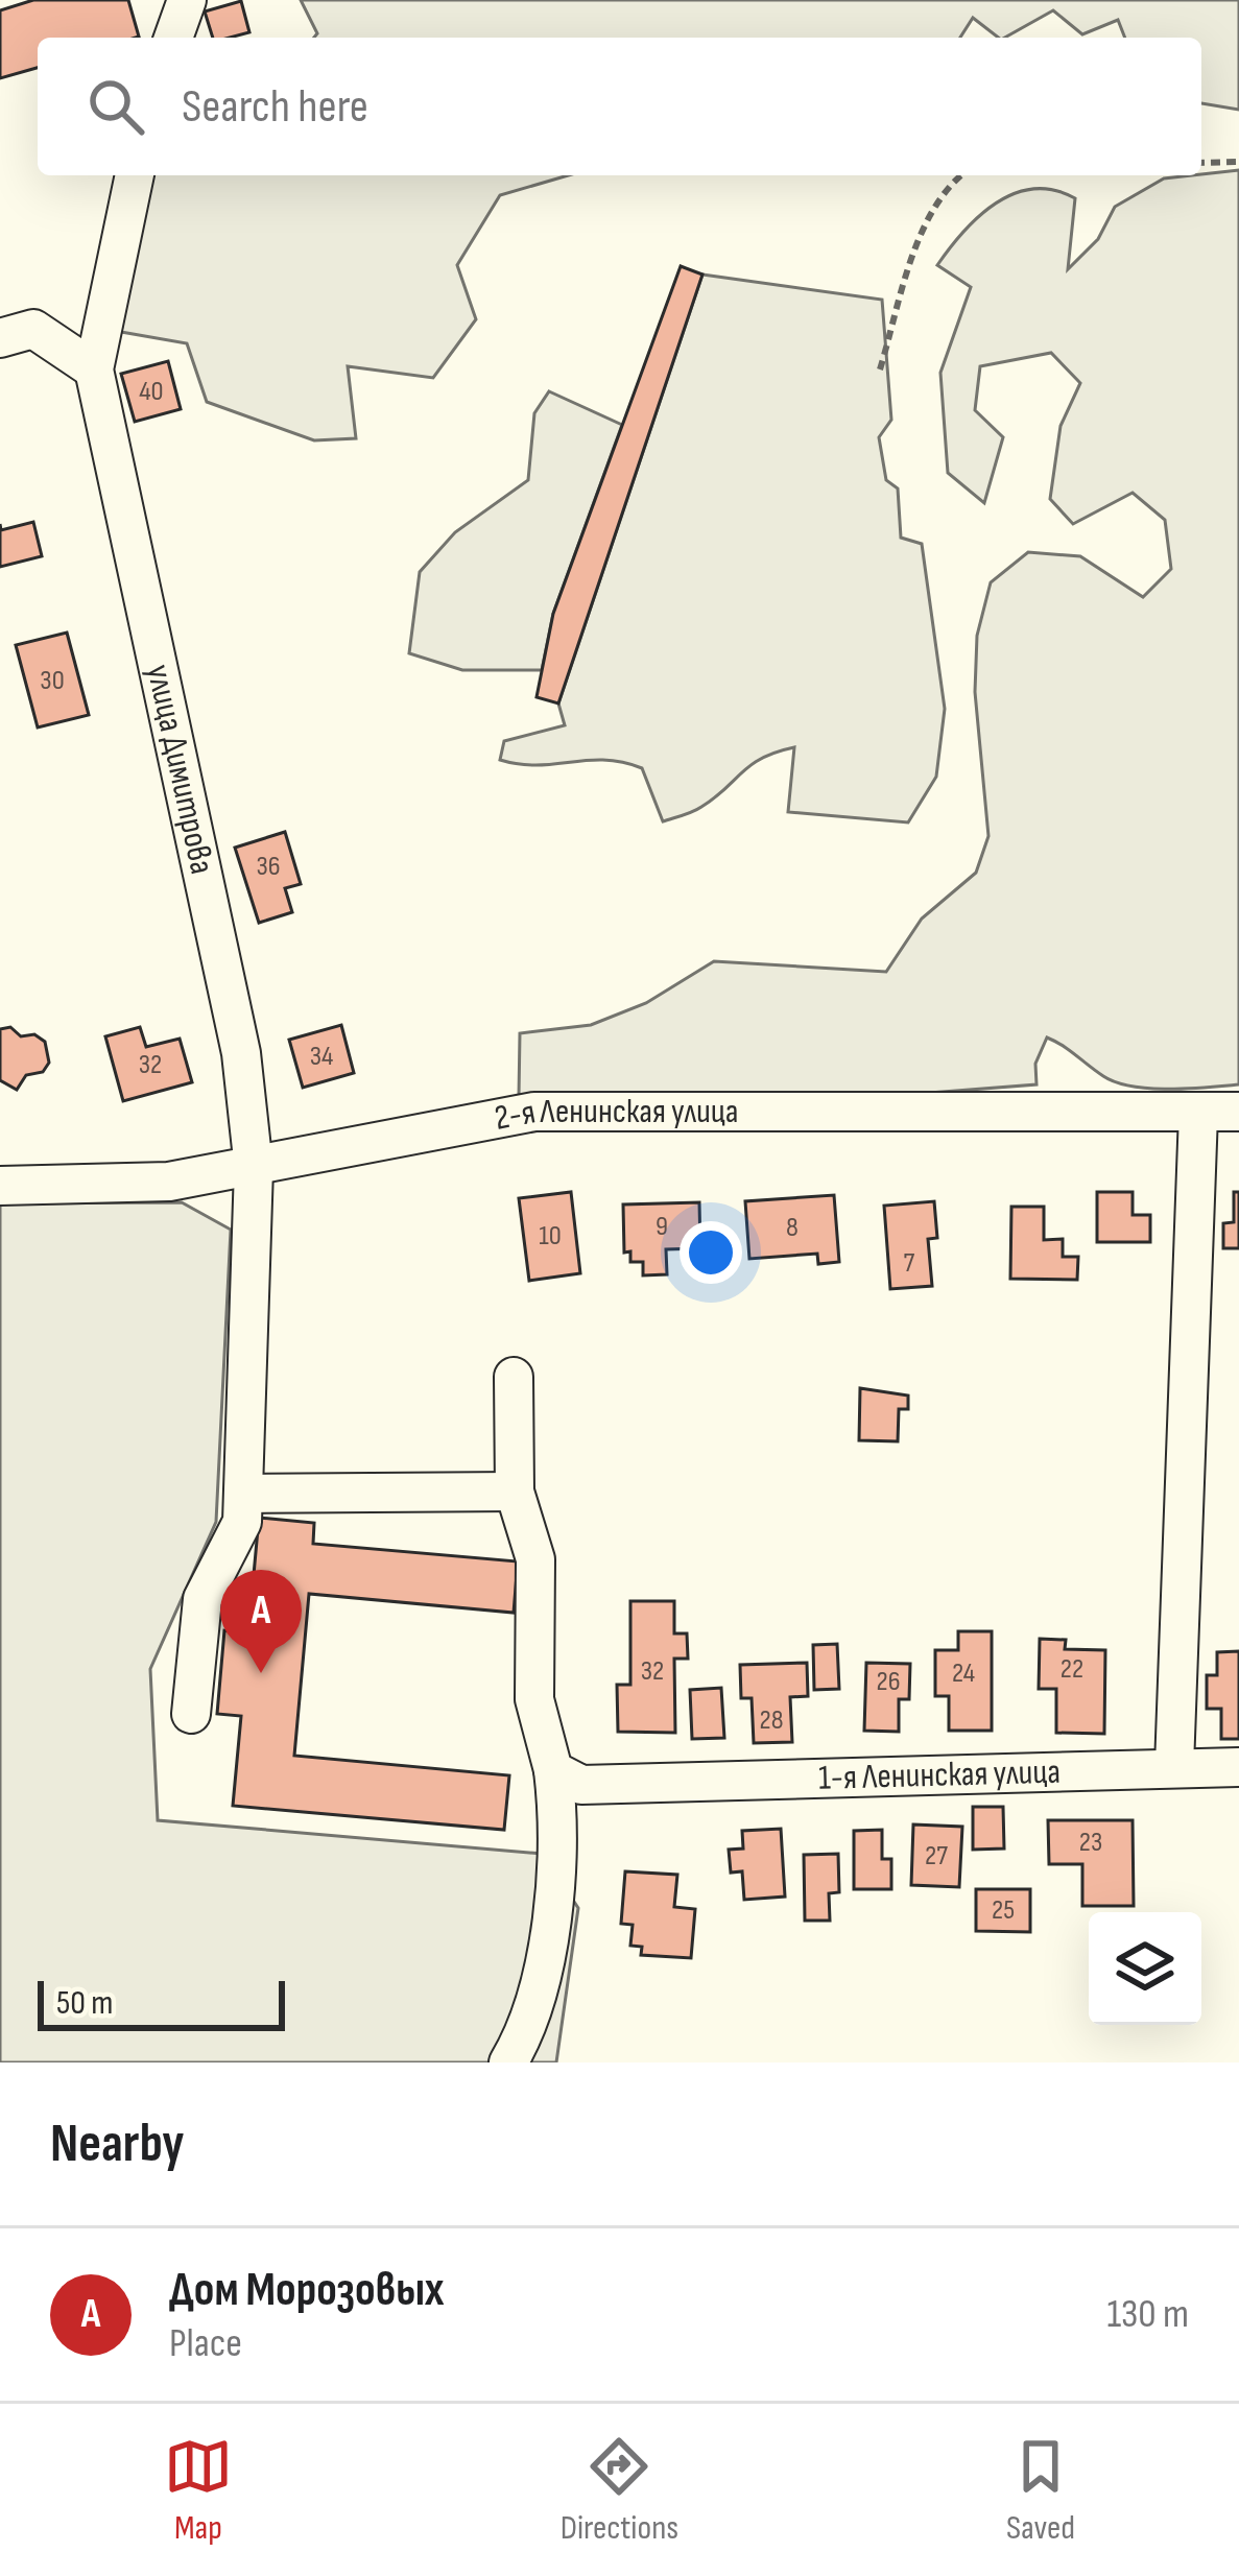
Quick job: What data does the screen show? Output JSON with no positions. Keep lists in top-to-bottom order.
{
  "streets": {
    "street": ["улица Димитрова", "2-я Ленинская улица", "1-я Ленинская улица"]
  },
  "crossings": [
    ["улица Димитрова", "2-я Ленинская улица"]
  ],
  "house_numbers": [
    "40",
    "30",
    "36",
    "34",
    "32",
    "9",
    "8",
    "10",
    "7",
    "22",
    "32",
    "24",
    "26",
    "28",
    "23",
    "27",
    "25"
  ],
  "scale_bar": "50 m",
  "page": {
    "search": "Search here",
    "pins": "A",
    "scale": "50 m",
    "heading": "Nearby",
    "list": [
      {
        "mark": "A",
        "name": "Дом Морозовых",
        "note": "Place",
        "value": "130 m"
      }
    ],
    "nav": ["Map", "Directions", "Saved"]
  }
}
